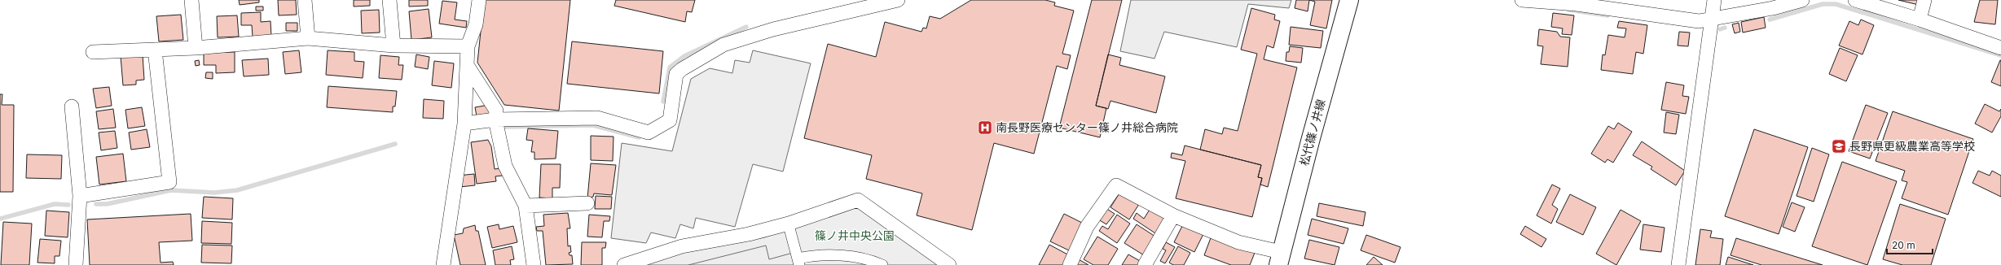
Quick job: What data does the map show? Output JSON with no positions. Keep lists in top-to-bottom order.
{
  "streets": {
    "main road": ["松代篠ノ井線"]
  },
  "parks": ["篠ノ井中央公園"],
  "places": {
    "hospital": ["南長野医療センター篠ノ井総合病院"],
    "school or university": ["長野県更級農業高等学校"]
  },
  "scale_bar": "20 m"
}
